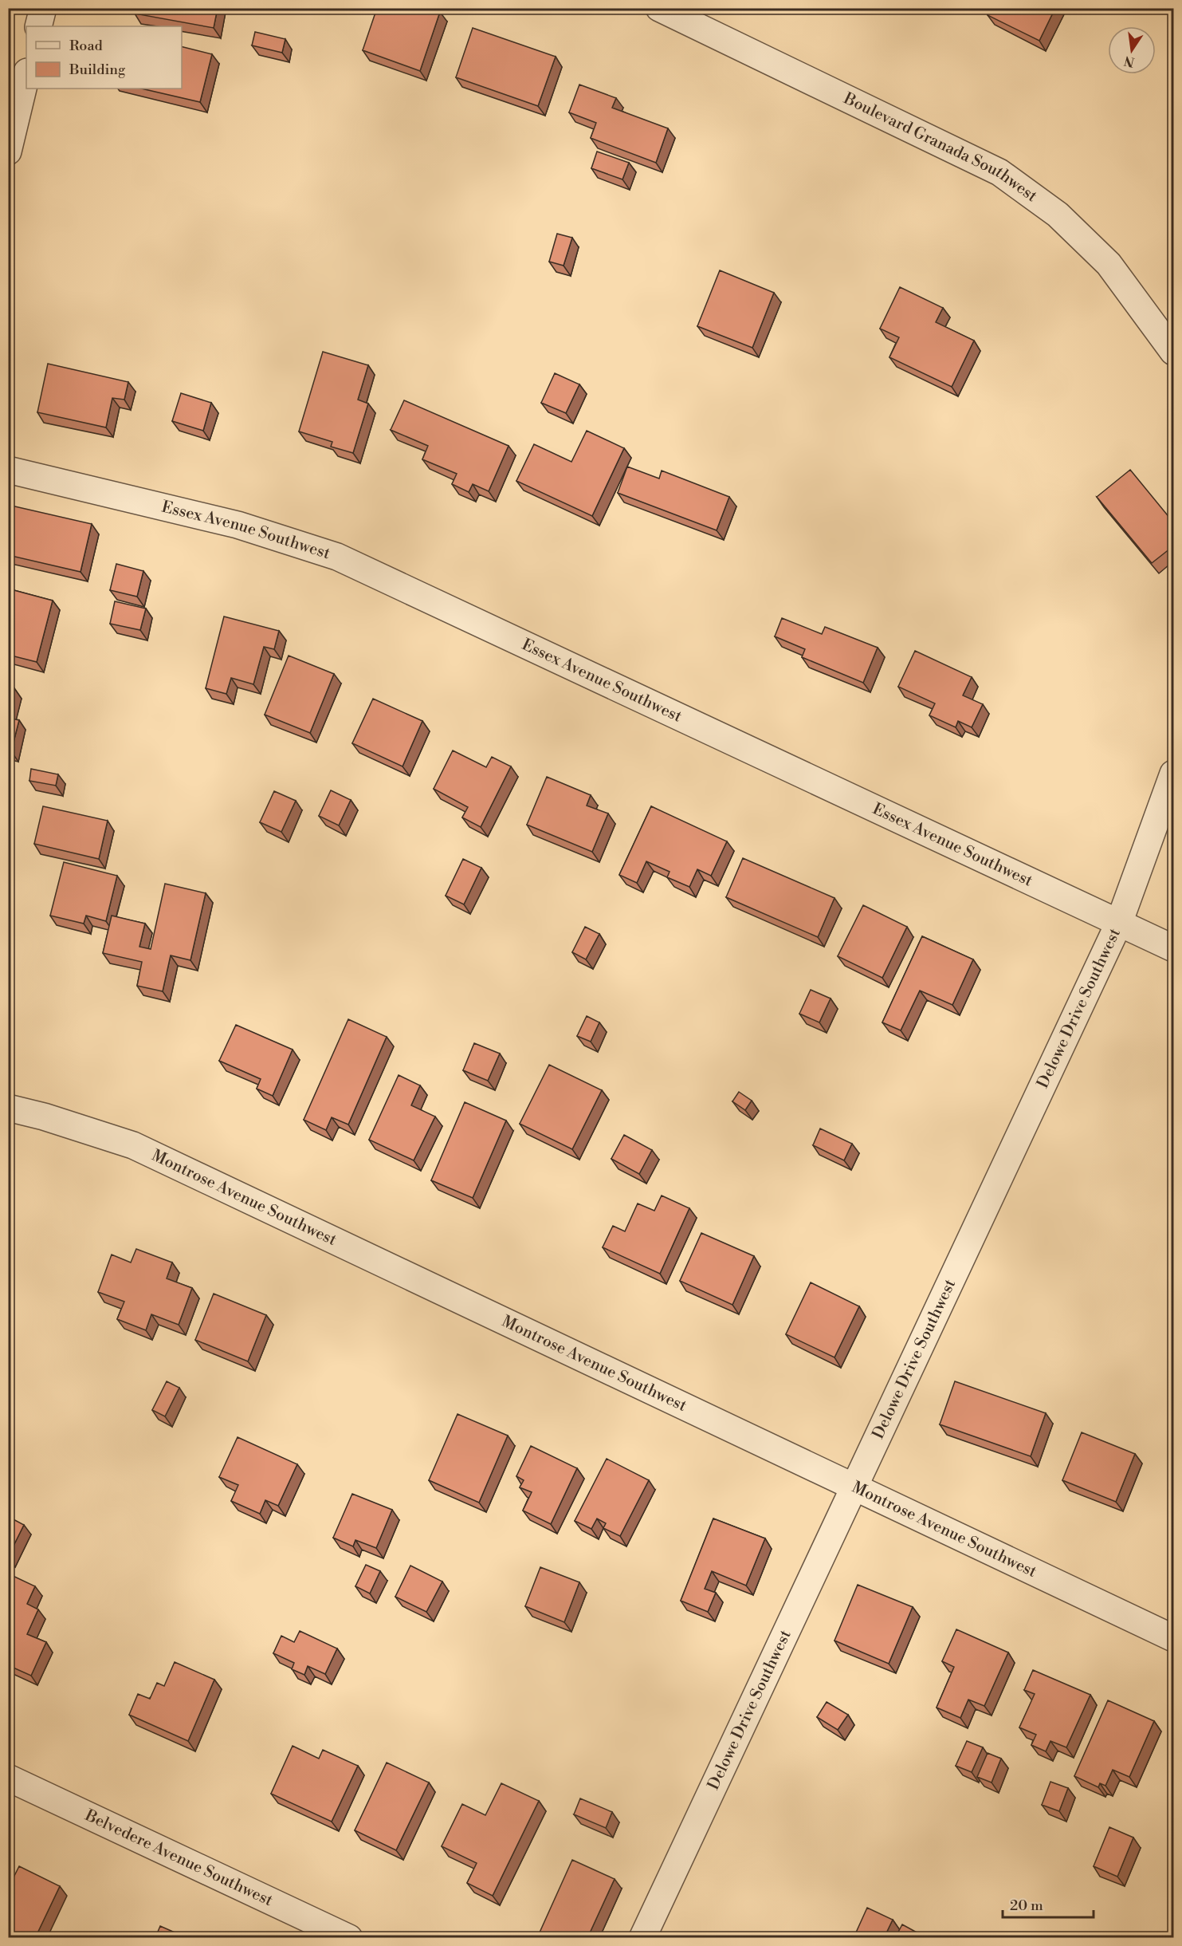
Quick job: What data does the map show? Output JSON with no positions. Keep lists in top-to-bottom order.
{
  "streets": {
    "street": [
      "Boulevard Granada Southwest",
      "Essex Avenue Southwest",
      "Delowe Drive Southwest",
      "Montrose Avenue Southwest",
      "Belvedere Avenue Southwest"
    ]
  },
  "crossings": [
    ["Essex Avenue Southwest", "Delowe Drive Southwest"],
    ["Delowe Drive Southwest", "Montrose Avenue Southwest"]
  ],
  "legend": ["Road", "Building"],
  "scale_bar": "20 m",
  "north": "bottom"
}
